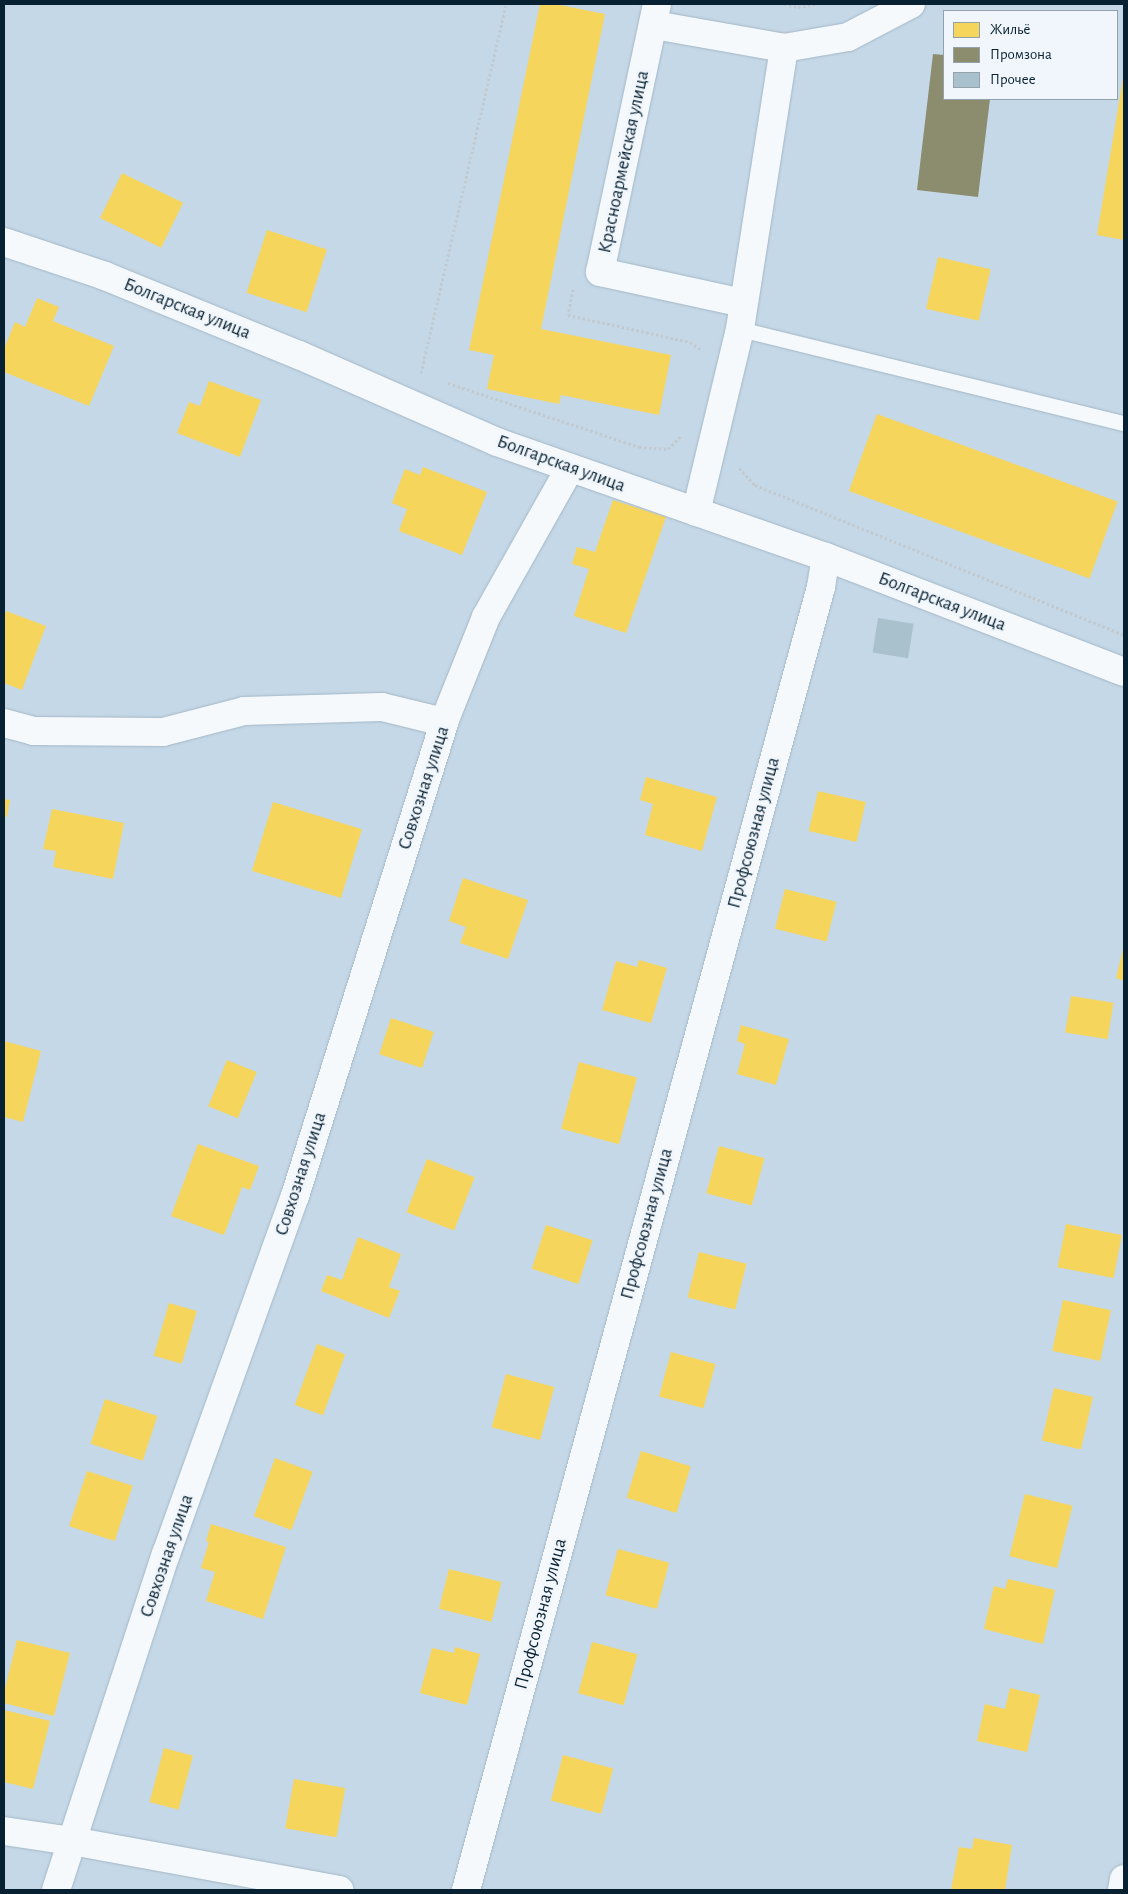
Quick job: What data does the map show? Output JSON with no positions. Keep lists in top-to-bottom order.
{
  "streets": {
    "street": [
      "Красноармейская улица",
      "Болгарская улица",
      "Совхозная улица",
      "Профсоюзная улица"
    ]
  },
  "crossings": [
    ["Болгарская улица", "Совхозная улица"],
    ["Болгарская улица", "Профсоюзная улица"]
  ],
  "legend": ["Жильё", "Промзона", "Прочее"]
}
